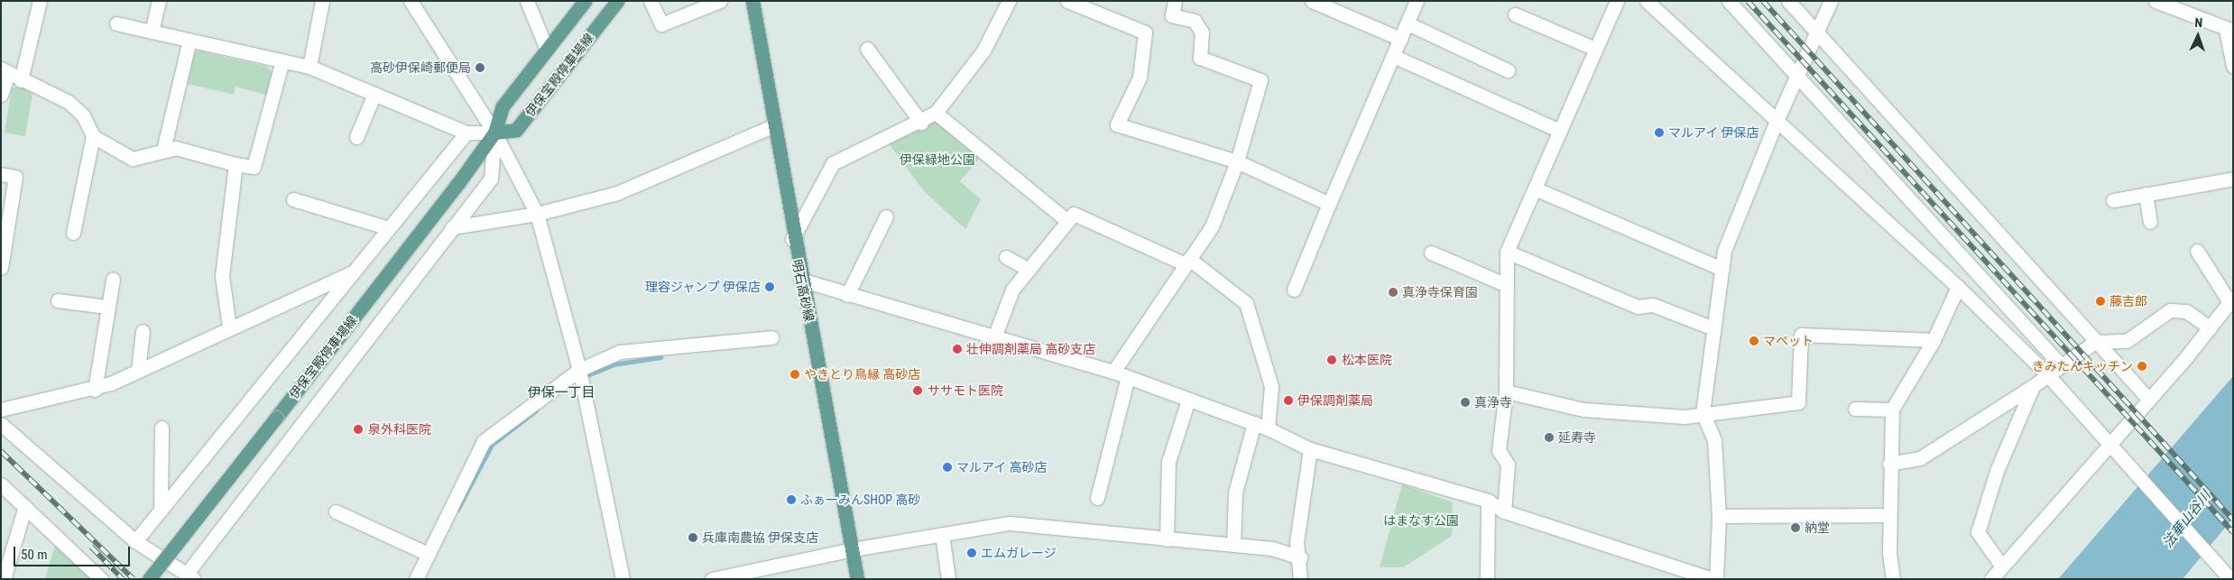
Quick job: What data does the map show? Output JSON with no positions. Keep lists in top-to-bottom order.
{
  "streets": {
    "main road": ["伊保宝殿停車場線", "明石高砂線"]
  },
  "districts": ["伊保一丁目"],
  "water": ["法華山谷川"],
  "parks": ["伊保緑地公園", "はまなす公園"],
  "places": [
    "高砂伊保崎郵便局",
    "マルアイ 伊保店",
    "理容ジャンプ 伊保店",
    "真浄寺保育園",
    "藤吉郎",
    "マペット",
    "壮伸調剤薬局 高砂支店",
    "松本医院",
    "きみたんキッチン",
    "やきとり鳥縁 高砂店",
    "ササモト医院",
    "伊保調剤薬局",
    "真浄寺",
    "泉外科医院",
    "延寿寺",
    "マルアイ 高砂店",
    "ふぁーみんSHOP 高砂",
    "納堂",
    "兵庫南農協 伊保支店",
    "エムガレージ"
  ],
  "scale_bar": "50 m",
  "north": "top"
}
